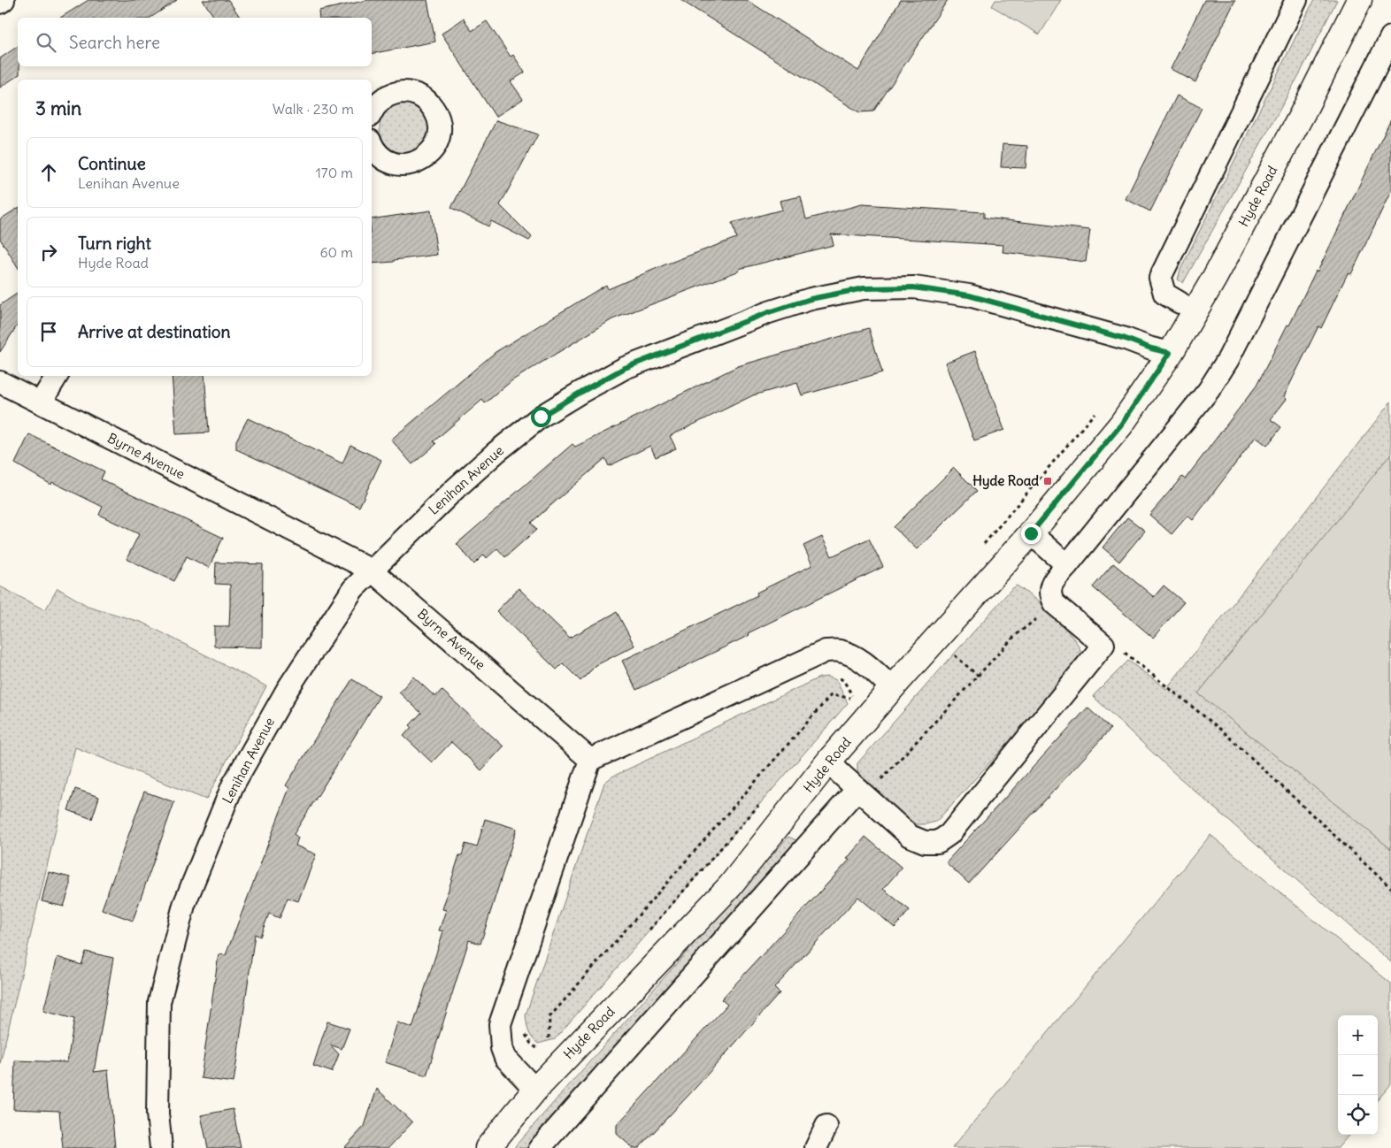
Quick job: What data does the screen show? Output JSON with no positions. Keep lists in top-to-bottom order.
{
  "streets": {
    "street": ["Hyde Road", "Byrne Avenue", "Lenihan Avenue"]
  },
  "crossings": [
    ["Hyde Road", "Lenihan Avenue"],
    ["Byrne Avenue", "Lenihan Avenue"]
  ],
  "places": {
    "transit": ["Hyde Road"]
  },
  "page": {
    "search": "Search here",
    "heading": ["3 min", "Walk · 230 m"],
    "list": [
      ["Continue", "Lenihan Avenue", "170 m"],
      ["Turn right", "Hyde Road", "60 m"],
      "Arrive at destination"
    ],
    "map_buttons": ["+", "−"]
  }
}
